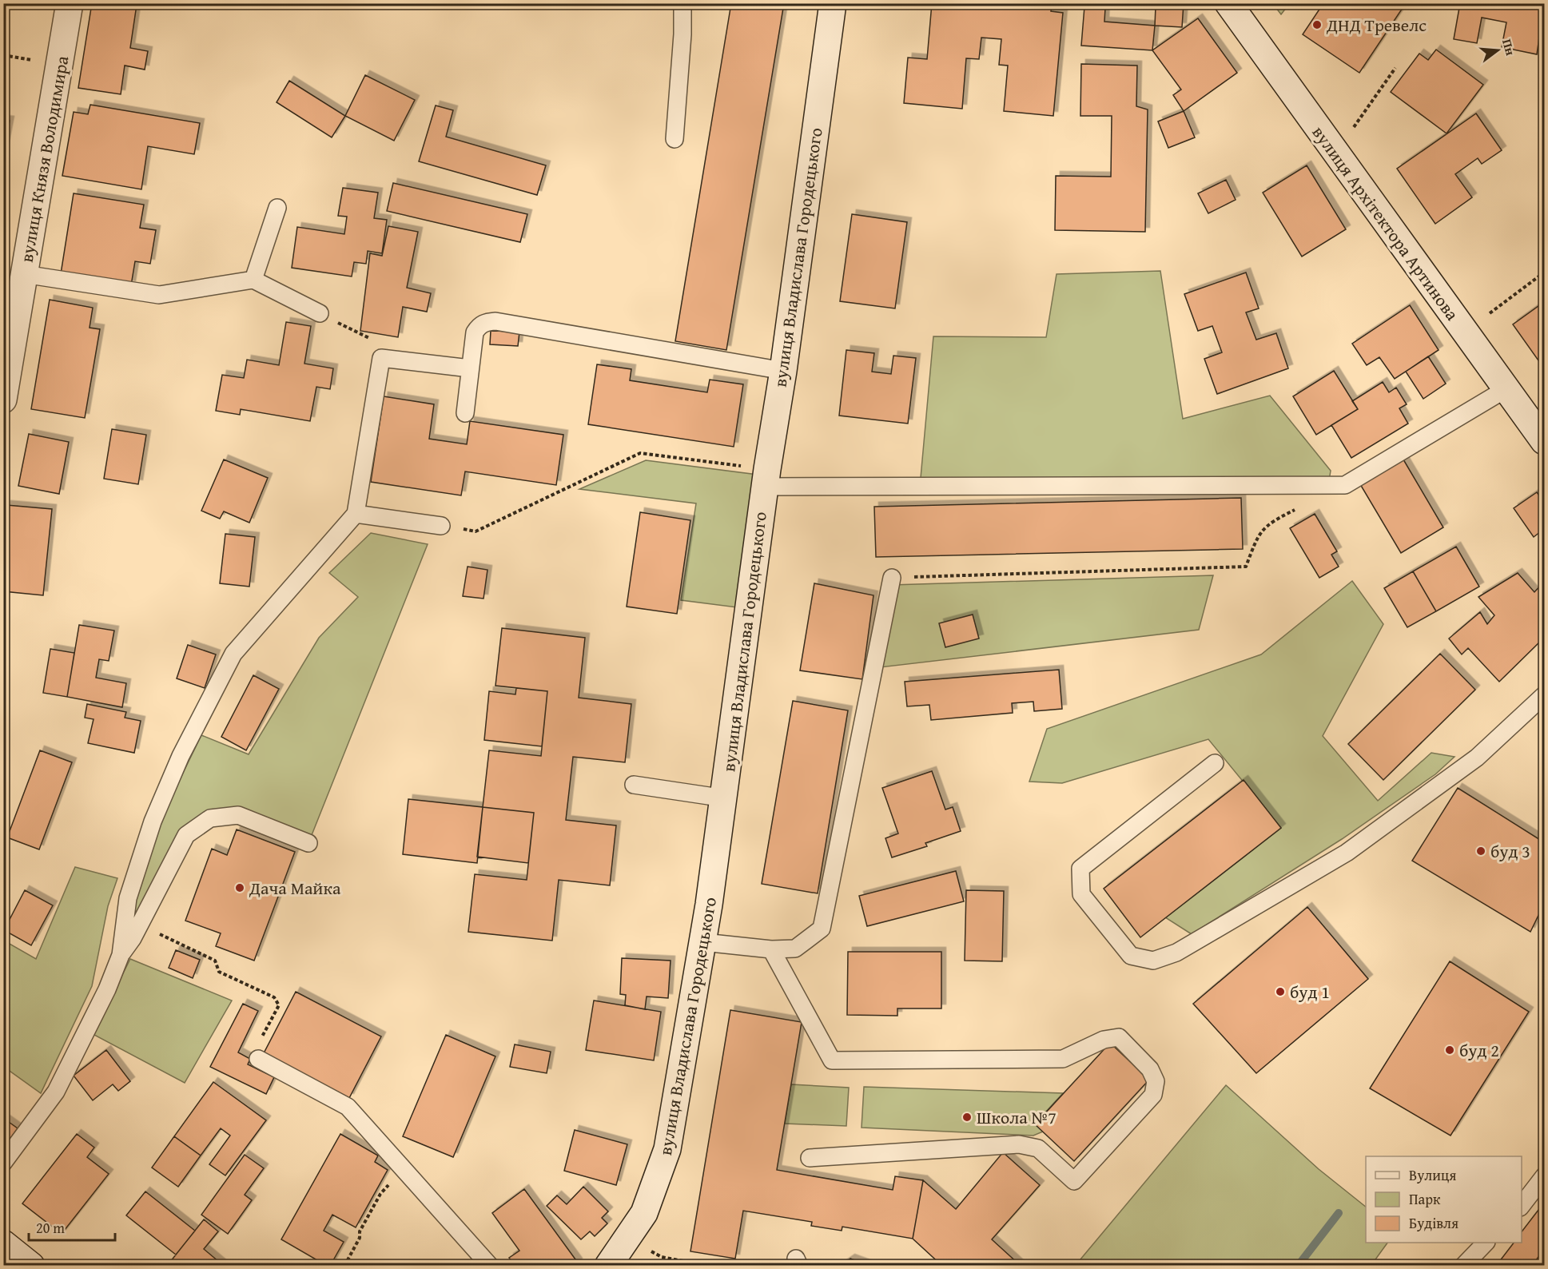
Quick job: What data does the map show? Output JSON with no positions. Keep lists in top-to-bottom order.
{
  "streets": {
    "street": ["вулиця Князя Володимира", "вулиця Архітектора Артинова", "вулиця Владислава Городецького"]
  },
  "places": [
    "ДНД Тревелс",
    "буд 3",
    "Дача Майка",
    "буд 1",
    "буд 2",
    "Школа №7"
  ],
  "legend": ["Вулиця", "Парк", "Будівля"],
  "scale_bar": "20 m",
  "north": "right"
}
